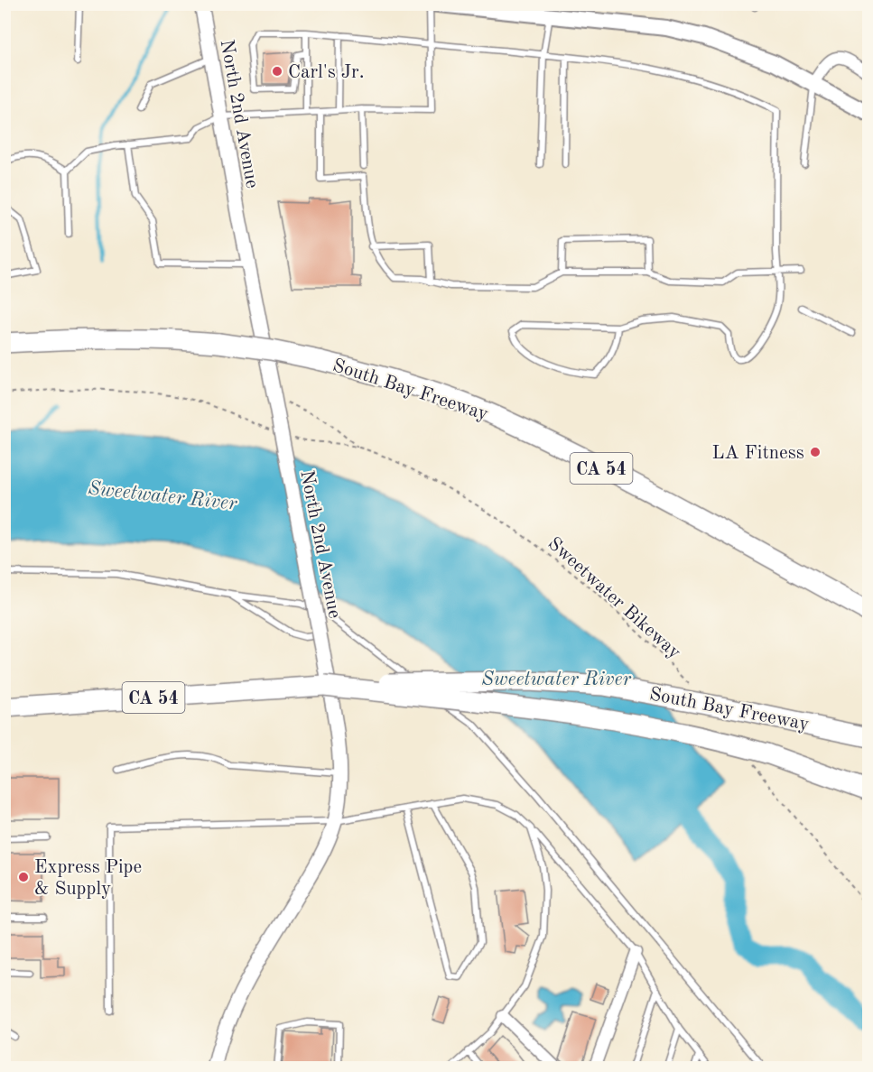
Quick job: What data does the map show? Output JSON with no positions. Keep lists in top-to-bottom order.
{
  "streets": {
    "highway": ["South Bay Freeway", "CA 54"],
    "street": ["North 2nd Avenue"],
    "path": ["Sweetwater Bikeway"]
  },
  "water": ["Sweetwater River"],
  "places": ["Carl's Jr.", "LA Fitness", "Express Pipe & Supply"]
}
